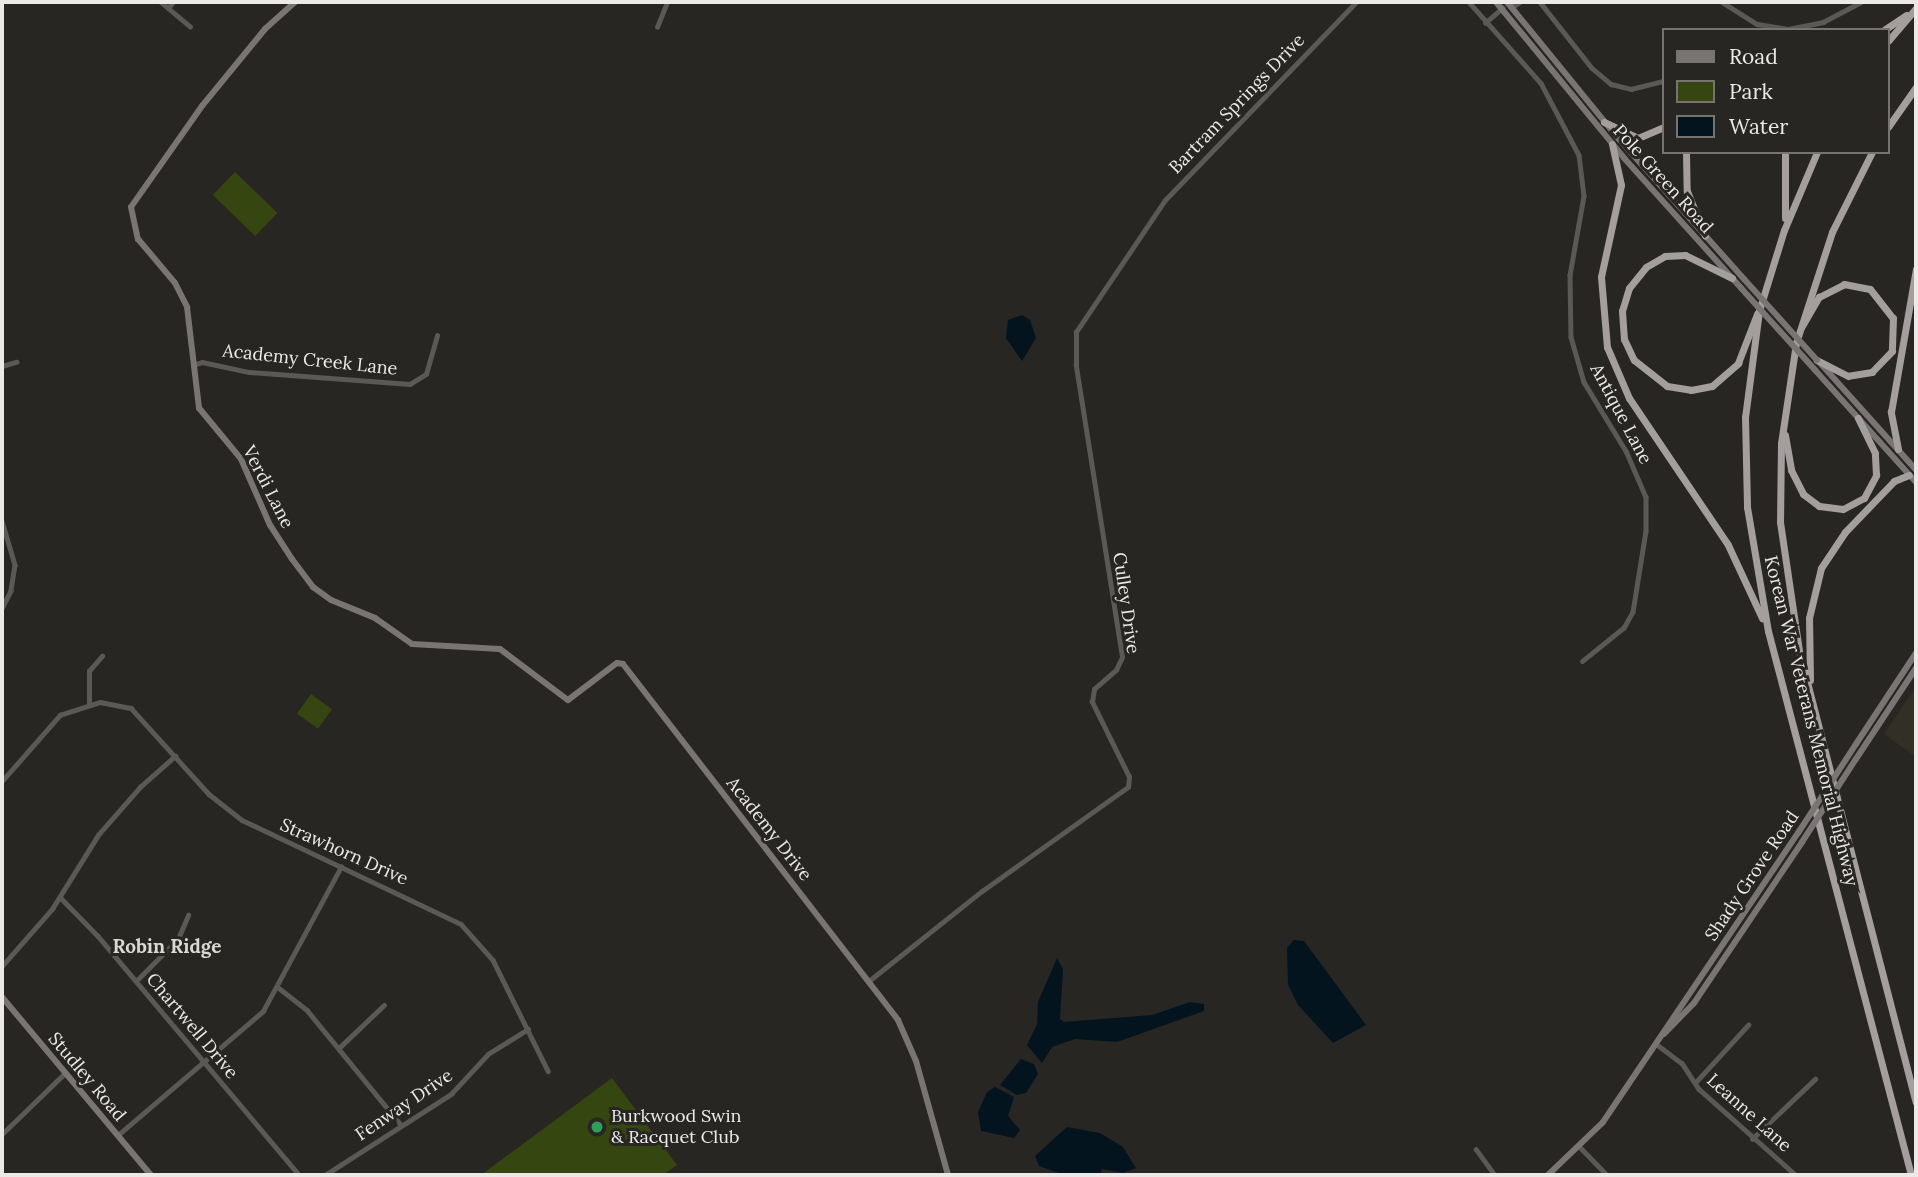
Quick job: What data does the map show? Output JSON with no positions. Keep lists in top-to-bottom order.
{
  "streets": {
    "highway": ["Korean War Veterans Memorial Highway"],
    "main road": [
      "Pole Green Road",
      "Verdi Lane",
      "Academy Drive",
      "Shady Grove Road",
      "Studley Road"
    ],
    "street": [
      "Bartram Springs Drive",
      "Academy Creek Lane",
      "Antique Lane",
      "Culley Drive",
      "Strawhorn Drive",
      "Chartwell Drive",
      "Fenway Drive",
      "Leanne Lane"
    ]
  },
  "crossings": [
    ["Bartram Springs Drive", "Culley Drive"],
    ["Academy Creek Lane", "Verdi Lane"],
    ["Verdi Lane", "Academy Drive"],
    ["Culley Drive", "Academy Drive"],
    ["Strawhorn Drive", "Fenway Drive"],
    ["Shady Grove Road", "Leanne Lane"]
  ],
  "districts": ["Robin Ridge"],
  "places": ["Burkwood Swin & Racquet Club"],
  "legend": ["Road", "Park", "Water"]
}
